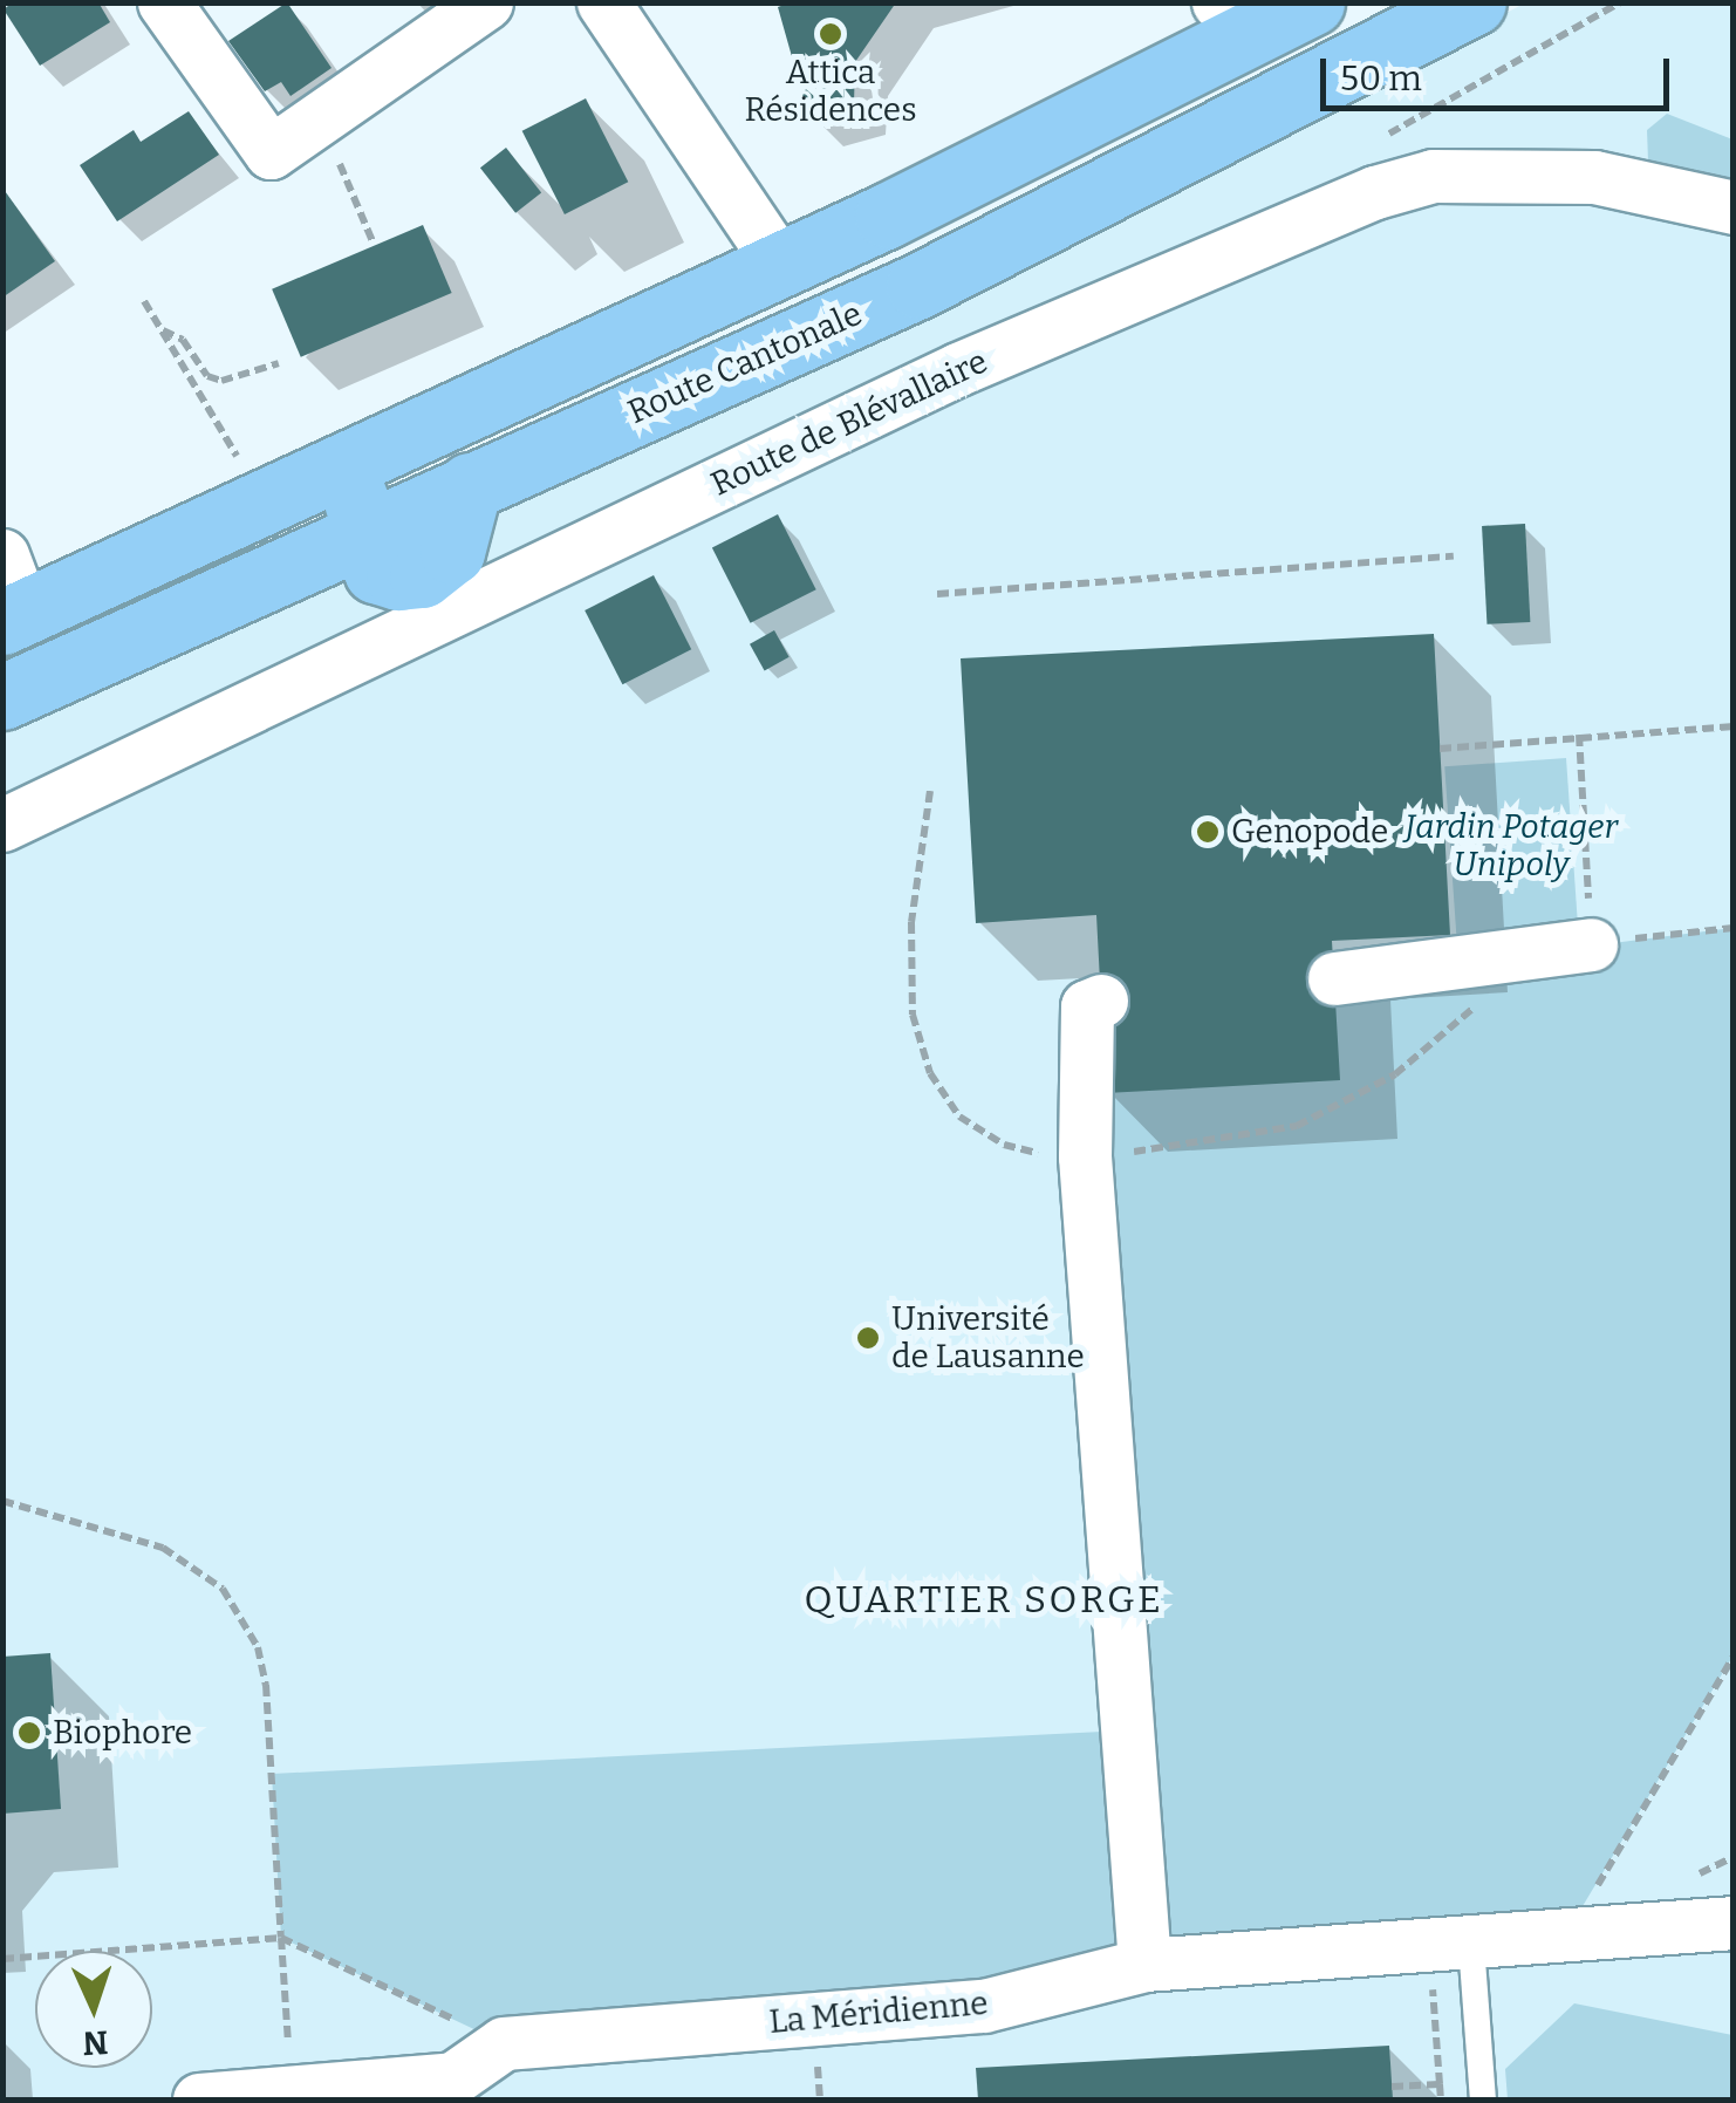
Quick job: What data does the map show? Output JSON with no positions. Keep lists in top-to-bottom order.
{
  "streets": {
    "main road": ["Route Cantonale"],
    "street": ["Route de Blévallaire", "La Méridienne"]
  },
  "districts": ["QUARTIER SORGE"],
  "parks": ["Jardin Potager Unipoly"],
  "places": [
    "Attica Résidences",
    "Genopode",
    "Université de Lausanne",
    "Biophore"
  ],
  "scale_bar": "50 m",
  "north": "bottom"
}
